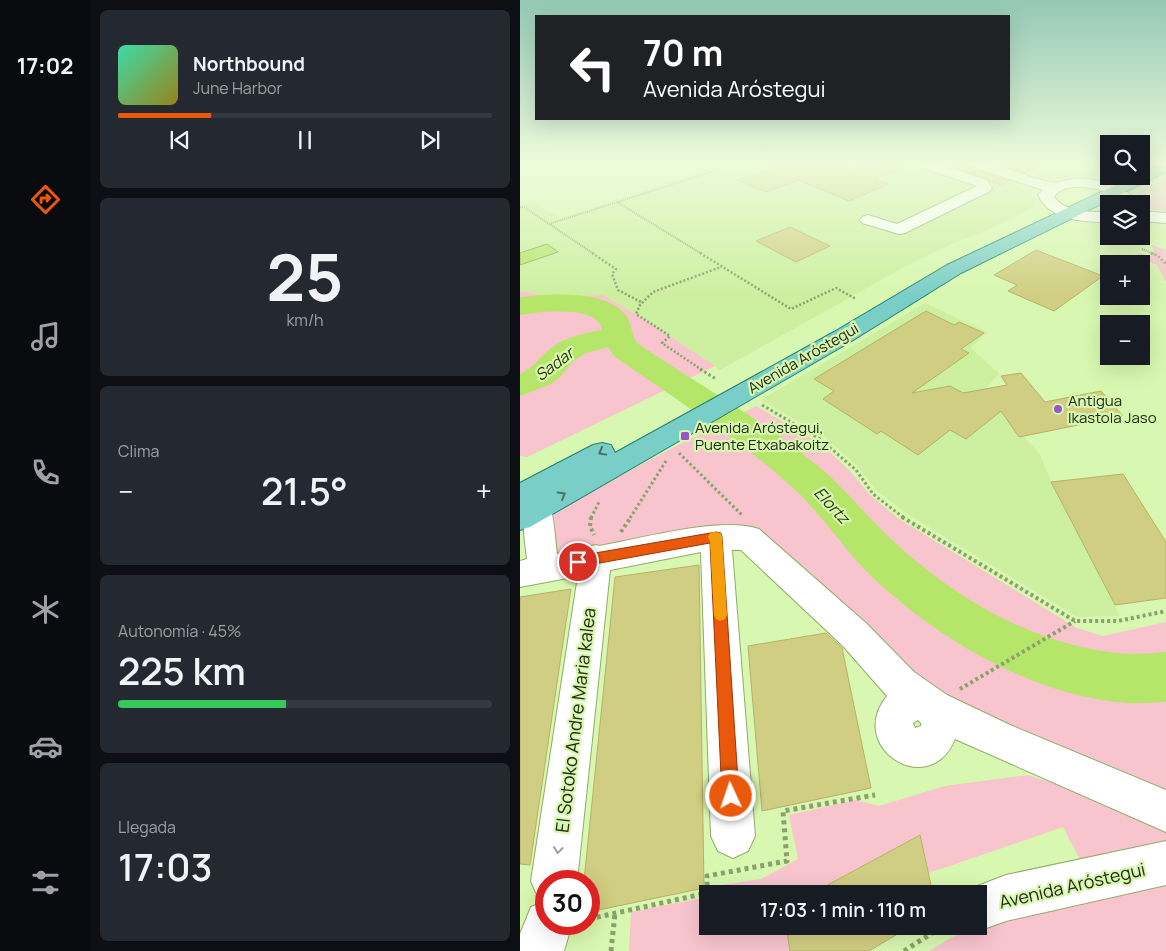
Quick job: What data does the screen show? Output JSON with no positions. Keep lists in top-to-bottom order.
{
  "streets": {
    "main road": ["Avenida Aróstegui"],
    "street": ["El Sotoko Andre Maria kalea"]
  },
  "crossings": [
    ["Avenida Aróstegui", "El Sotoko Andre Maria kalea"]
  ],
  "water": ["Sadar", "Elortz"],
  "places": {
    "other": ["Antigua Ikastola Jaso"],
    "transit": ["Avenida Aróstegui, Puente Etxabakoitz"]
  },
  "page": {
    "tabs": "17:02",
    "turn": ["70 m", "Avenida Aróstegui"],
    "song": ["Northbound", "June Harbor"],
    "map_buttons": ["+", "−"],
    "tile": [
      ["25", "km/h"],
      "Clima",
      ["Autonomía · 45%", "225 km"],
      ["Llegada", "17:03"]
    ],
    "heat": ["−", "21.5°", "+"],
    "limit": "30",
    "trip": "17:03 · 1 min · 110 m"
  }
}
